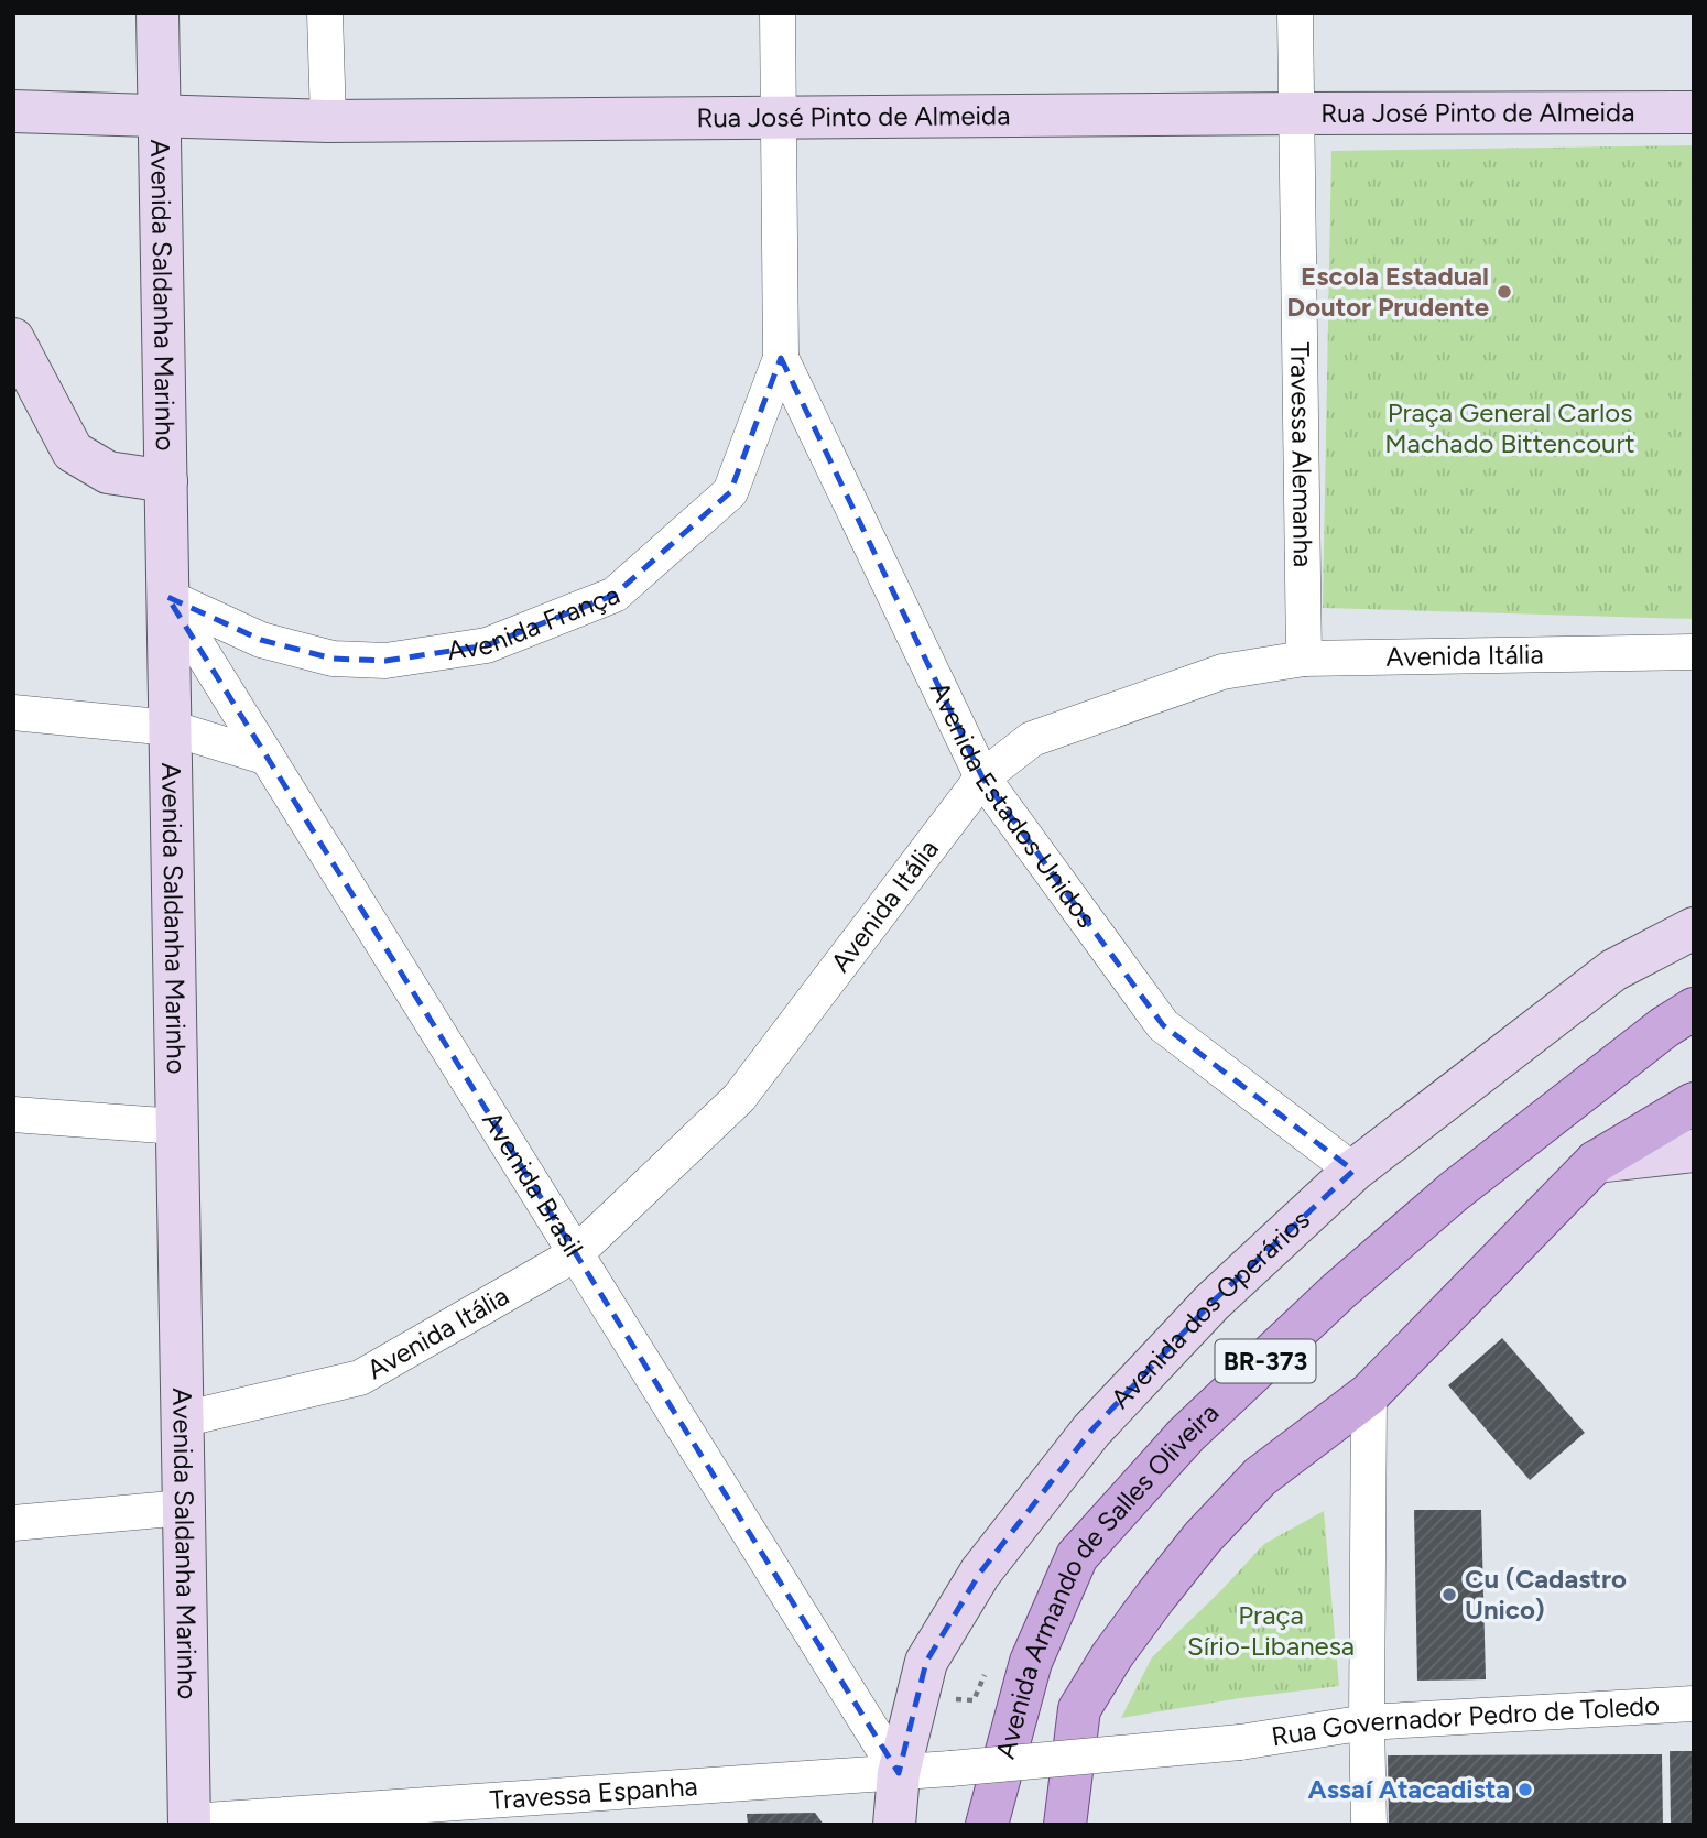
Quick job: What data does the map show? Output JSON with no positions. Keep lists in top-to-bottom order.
{
  "streets": {
    "main road": ["BR-373", "Avenida Armando de Salles Oliveira"],
    "street": [
      "Rua José Pinto de Almeida",
      "Avenida Saldanha Marinho",
      "Travessa Alemanha",
      "Avenida França",
      "Avenida Itália",
      "Avenida Estados Unidos",
      "Avenida Brasil",
      "Avenida dos Operários",
      "Rua Governador Pedro de Toledo",
      "Travessa Espanha"
    ]
  },
  "crossings": [
    ["Rua José Pinto de Almeida", "Avenida Saldanha Marinho"],
    ["Rua José Pinto de Almeida", "Travessa Alemanha"],
    ["Avenida Saldanha Marinho", "Avenida França"],
    ["Avenida Saldanha Marinho", "Avenida Itália"],
    ["Avenida Saldanha Marinho", "Avenida Brasil"],
    ["Avenida Saldanha Marinho", "Travessa Espanha"],
    ["Travessa Alemanha", "Avenida Itália"],
    ["Avenida França", "Avenida Estados Unidos"],
    ["Avenida França", "Avenida Brasil"],
    ["Avenida Itália", "Avenida Estados Unidos"],
    ["Avenida Itália", "Avenida Brasil"],
    ["Avenida Estados Unidos", "Avenida dos Operários"],
    ["Avenida Brasil", "Avenida dos Operários"],
    ["Avenida Brasil", "Travessa Espanha"],
    ["Avenida dos Operários", "Travessa Espanha"],
    ["Rua Governador Pedro de Toledo", "Travessa Espanha"]
  ],
  "parks": ["Praça General Carlos Machado Bittencourt", "Praça Sírio-Libanesa"],
  "places": ["Escola Estadual Doutor Prudente", "Cu (Cadastro Unico)", "Assaí Atacadista"]
}
